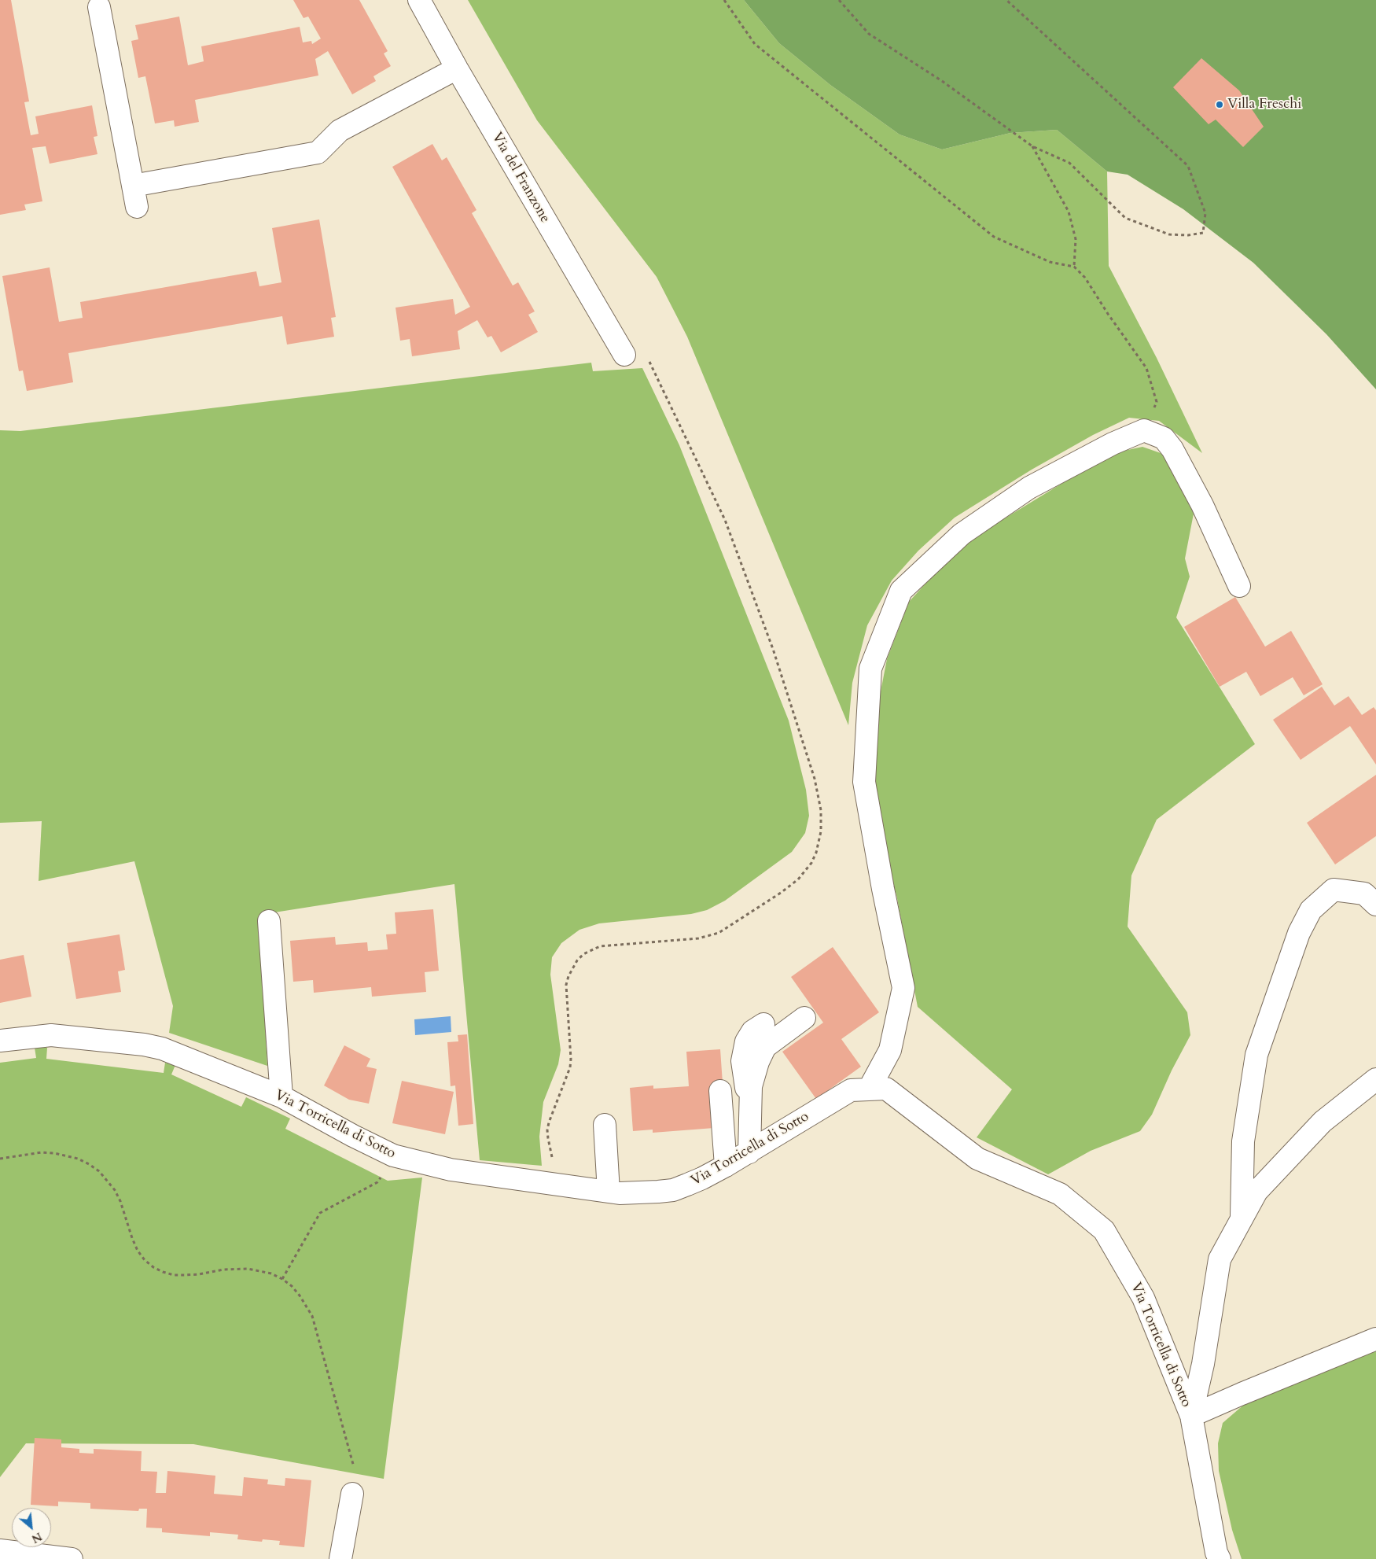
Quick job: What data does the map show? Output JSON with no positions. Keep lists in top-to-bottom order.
{
  "streets": {
    "street": ["Via del Franzone", "Via Torricella di Sotto"]
  },
  "places": ["Villa Freschi"],
  "north": "bottom right"
}
